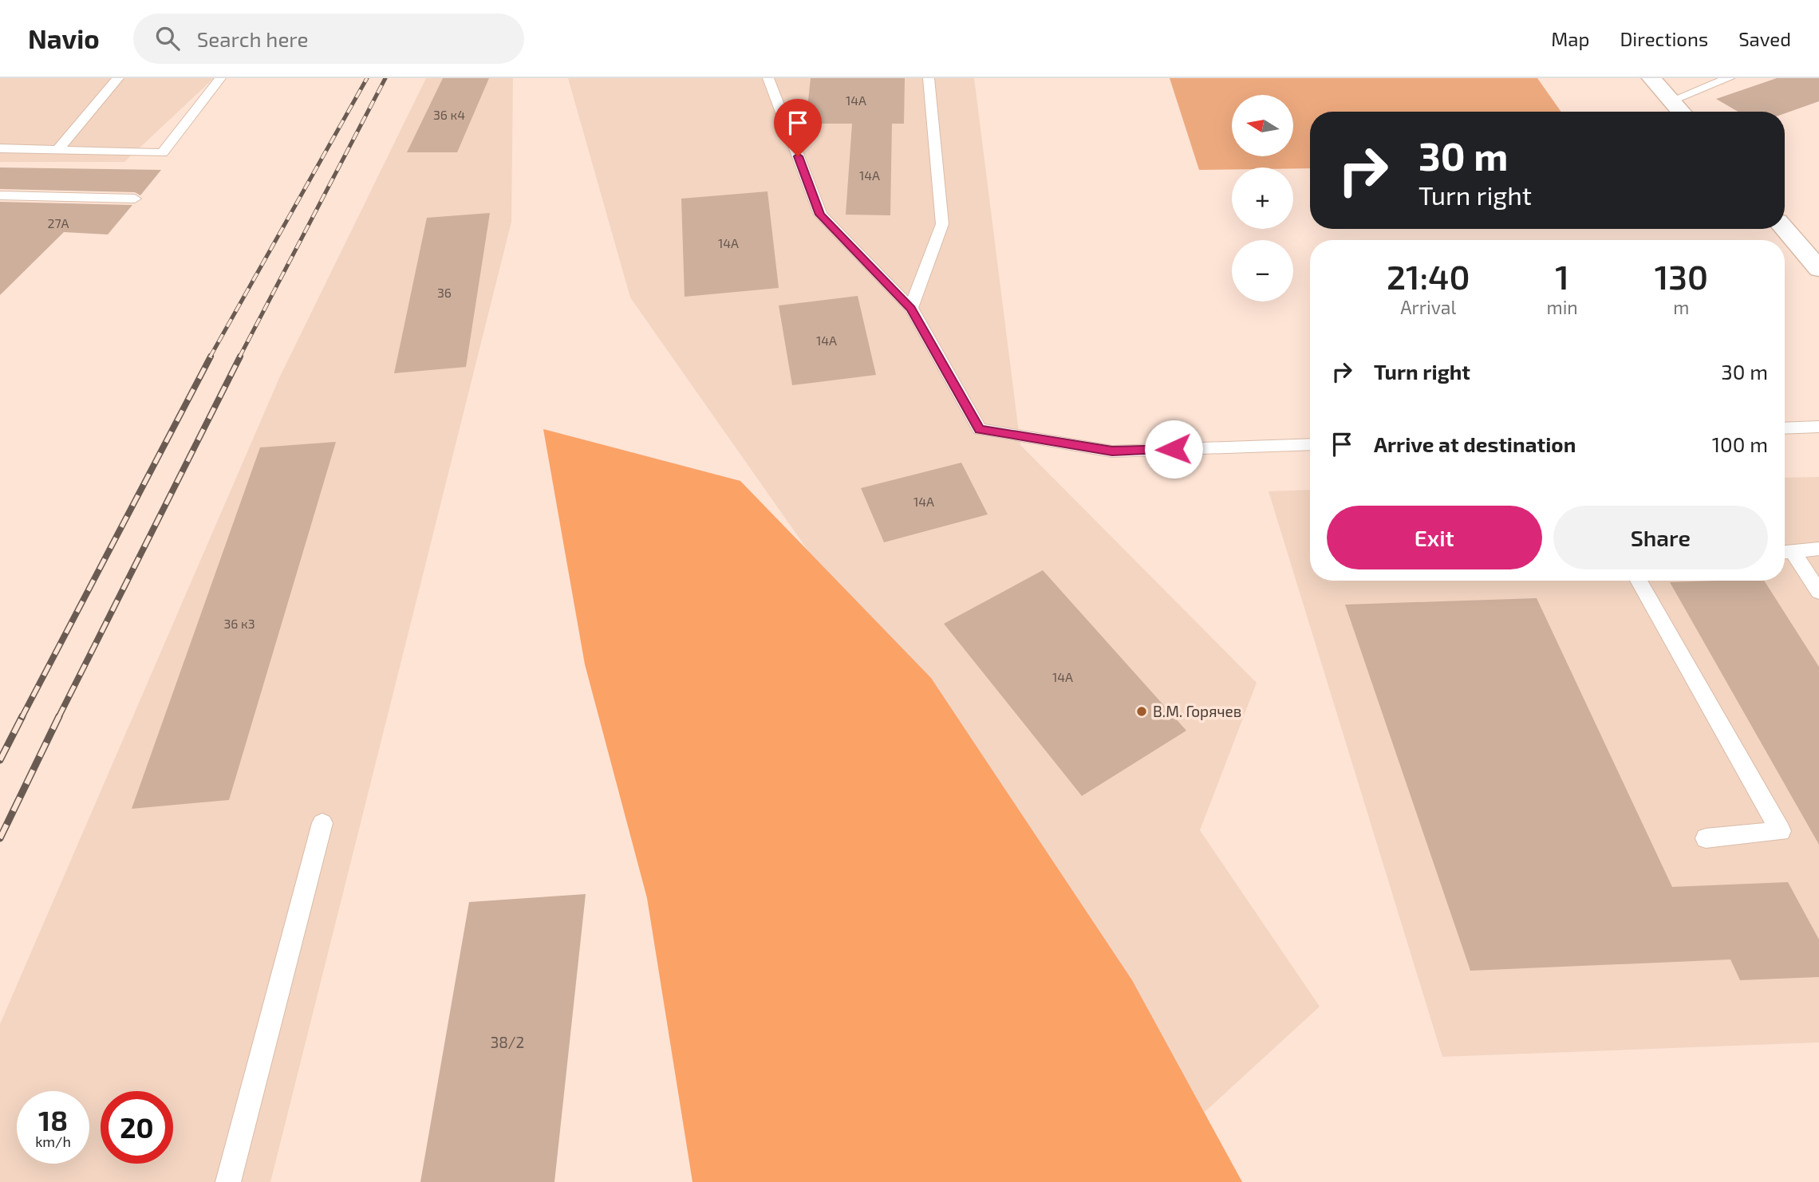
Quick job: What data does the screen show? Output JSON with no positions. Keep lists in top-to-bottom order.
{
  "places": ["В.М. Горячев"],
  "house_numbers": [
    "14А",
    "36 к4",
    "14А",
    "27А",
    "14А",
    "36",
    "14А",
    "14А",
    "36 к3",
    "14А",
    "38/2"
  ],
  "north": "left",
  "page": {
    "header": "Navio",
    "search": "Search here",
    "nav": ["Map", "Directions", "Saved"],
    "map_buttons": ["+", "−"],
    "turn": ["30 m", "Turn right"],
    "eta": [
      "21:40",
      "Arrival",
      "1",
      "min",
      "130",
      "m"
    ],
    "list": [
      {
        "name": "Turn right",
        "value": "30 m"
      },
      {
        "name": "Arrive at destination",
        "value": "100 m"
      }
    ],
    "buttons": ["Exit", "Share"],
    "speed": "18 km/h",
    "limit": "20"
  }
}
